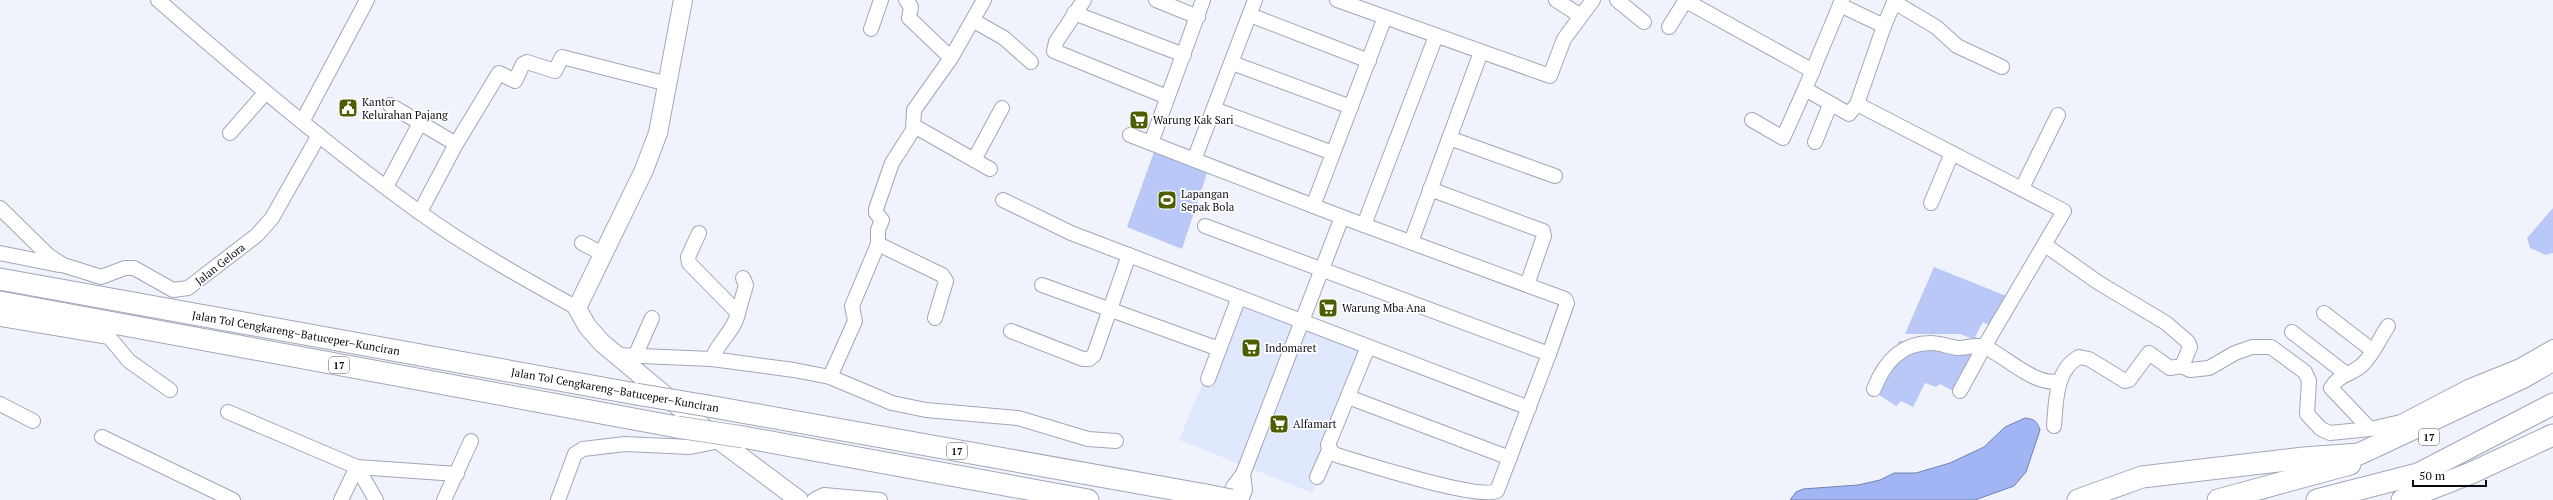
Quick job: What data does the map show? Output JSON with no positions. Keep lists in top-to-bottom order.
{
  "streets": {
    "highway": ["Jalan Tol Cengkareng–Batuceper–Kunciran", "17"],
    "street": ["Jalan Gelora"]
  },
  "places": {
    "public building": ["Kantor Kelurahan Pajang"],
    "supermarket": [
      "Warung Kak Sari",
      "Warung Mba Ana",
      "Indomaret",
      "Alfamart"
    ],
    "sports": ["Lapangan Sepak Bola"]
  },
  "scale_bar": "50 m"
}
